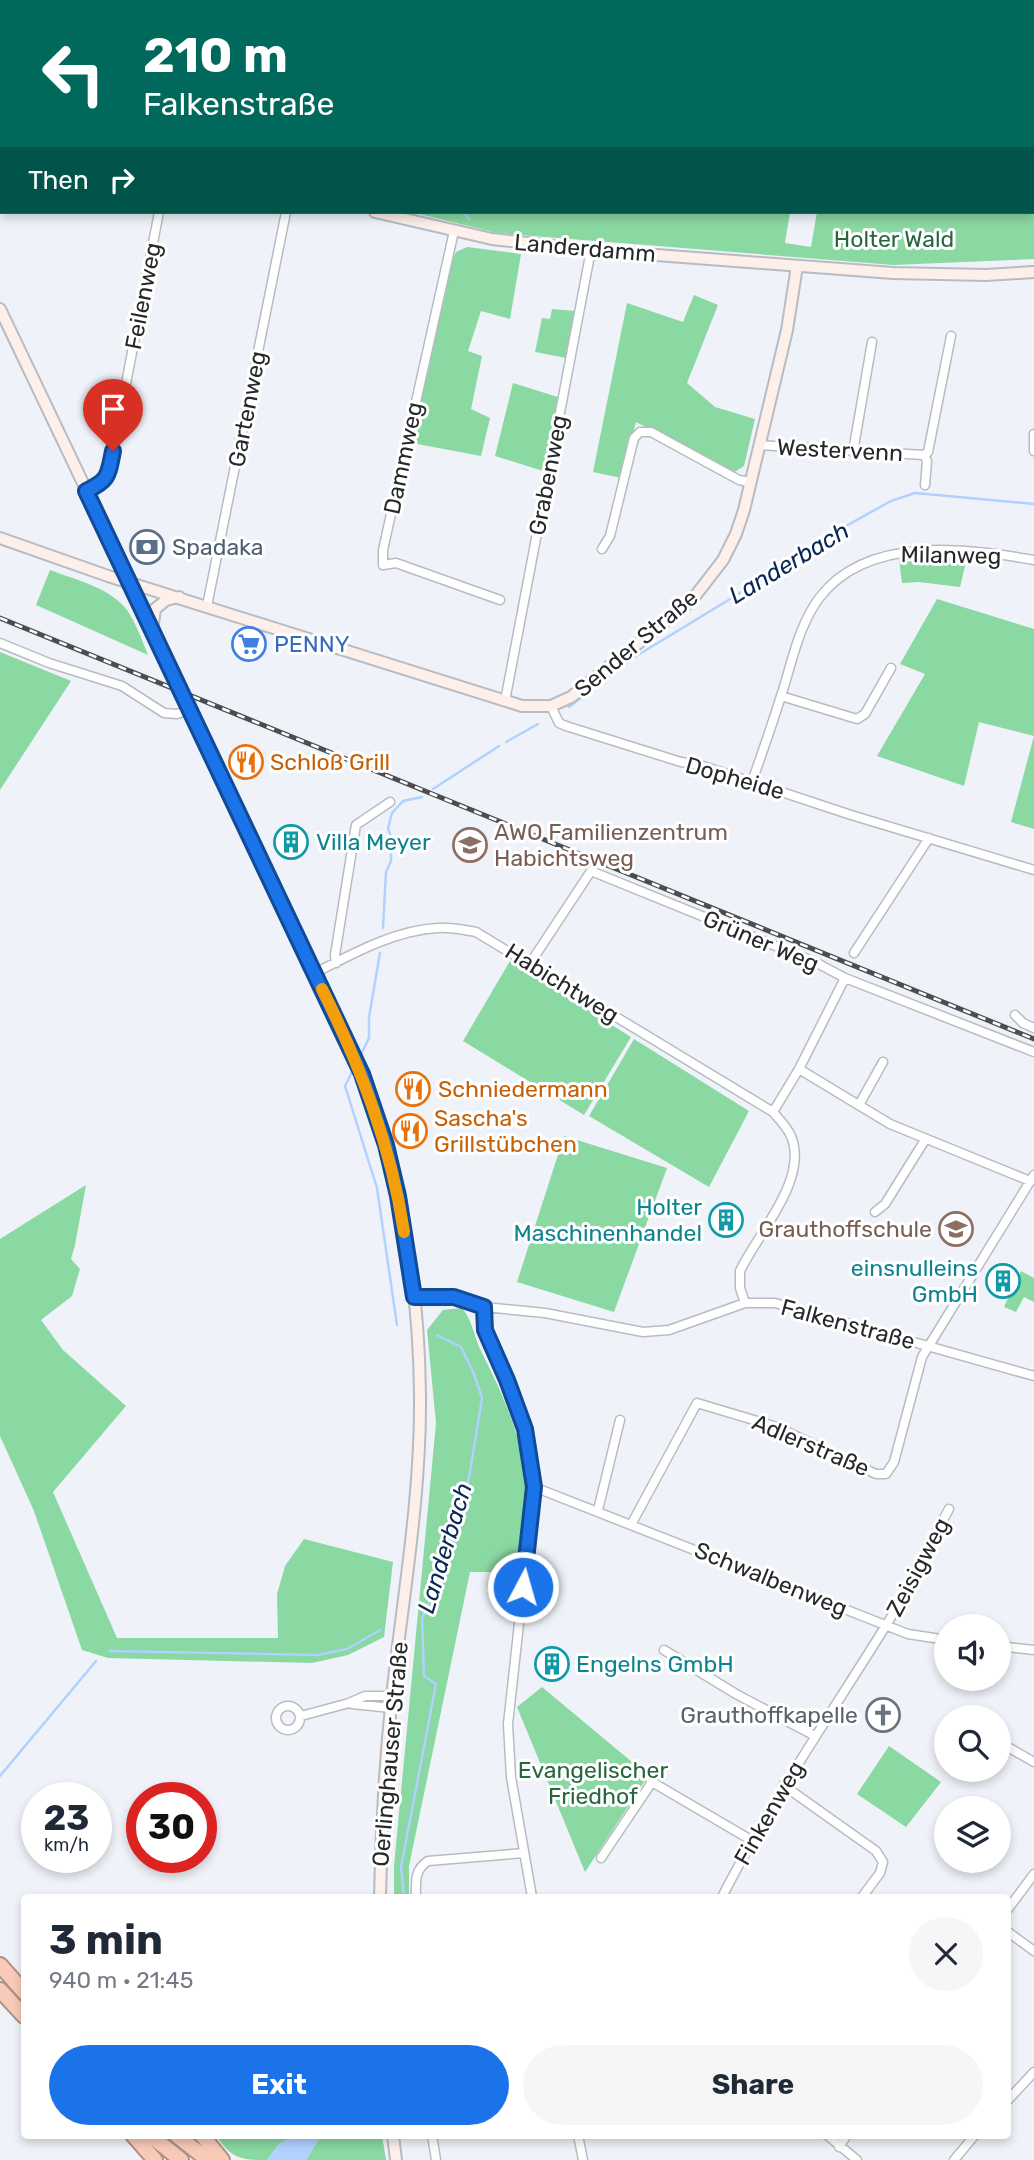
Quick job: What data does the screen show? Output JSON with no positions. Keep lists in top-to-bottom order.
{
  "streets": {
    "main road": ["Landerdamm", "Sender Straße", "Oerlinghauser Straße"],
    "street": [
      "Feilenweg",
      "Gartenweg",
      "Westervenn",
      "Dammweg",
      "Grabenweg",
      "Milanweg",
      "Dopheide",
      "Grüner Weg",
      "Habichtweg",
      "Falkenstraße",
      "Adlerstraße",
      "Zeisigweg",
      "Schwalbenweg",
      "Finkenweg"
    ]
  },
  "crossings": [
    ["Landerdamm", "Dammweg"],
    ["Landerdamm", "Grabenweg"],
    ["Landerdamm", "Sender Straße"],
    ["Feilenweg", "Oerlinghauser Straße"],
    ["Gartenweg", "Sender Straße"],
    ["Westervenn", "Sender Straße"],
    ["Grabenweg", "Sender Straße"],
    ["Milanweg", "Dopheide"],
    ["Sender Straße", "Dopheide"],
    ["Sender Straße", "Oerlinghauser Straße"],
    ["Grüner Weg", "Habichtweg"],
    ["Habichtweg", "Falkenstraße"],
    ["Habichtweg", "Oerlinghauser Straße"],
    ["Falkenstraße", "Adlerstraße"],
    ["Falkenstraße", "Oerlinghauser Straße"],
    ["Adlerstraße", "Schwalbenweg"],
    ["Zeisigweg", "Schwalbenweg"],
    ["Zeisigweg", "Finkenweg"],
    ["Schwalbenweg", "Finkenweg"]
  ],
  "water": ["Landerbach"],
  "parks": ["Holter Wald", "Evangelischer Friedhof"],
  "places": {
    "bank": ["Spadaka"],
    "supermarket": ["PENNY"],
    "restaurant": ["Schloß Grill", "Schniedermann", "Sascha's Grillstübchen"],
    "building": [
      "Villa Meyer",
      "Holter Maschinenhandel",
      "einsnulleins GmbH",
      "Engelns GmbH"
    ],
    "school or university": ["AWO Familienzentrum Habichtsweg", "Grauthoffschule"],
    "church": ["Grauthoffkapelle"]
  },
  "page": {
    "turn": ["210 m", "Falkenstraße"],
    "then": "Then",
    "speed": "23 km/h",
    "limit": "30",
    "heading": ["3 min", "940 m · 21:45"],
    "buttons": ["Exit", "Share"]
  }
}
